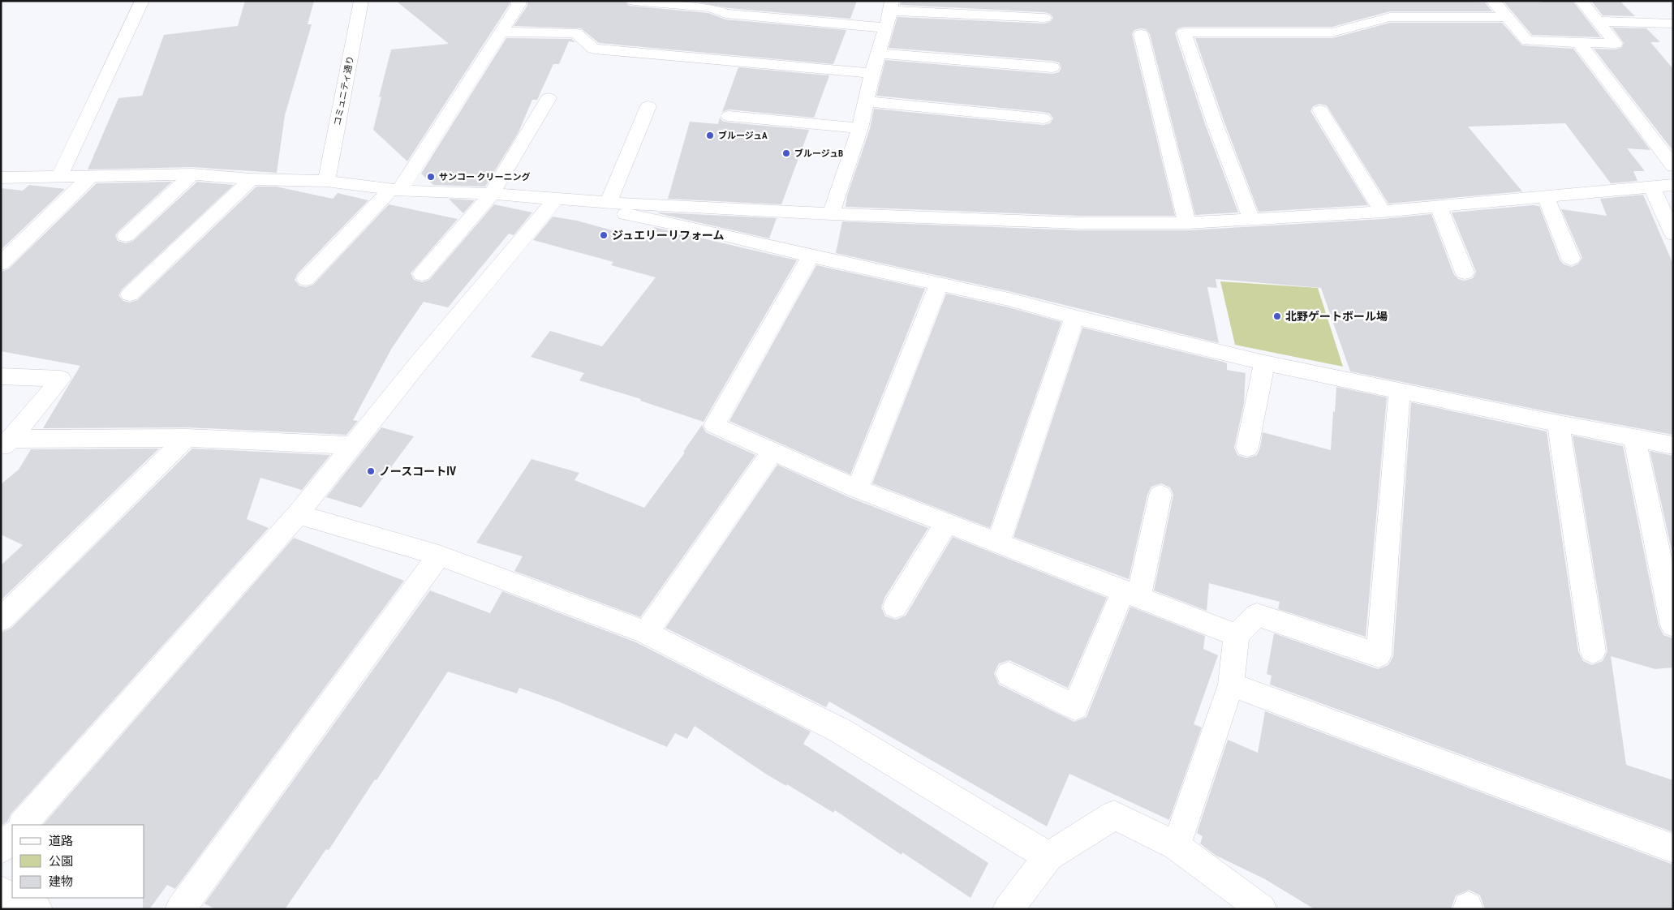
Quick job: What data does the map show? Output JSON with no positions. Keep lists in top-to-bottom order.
{
  "streets": {
    "street": ["コミュニティ通り"]
  },
  "places": [
    "ブルージュA",
    "ブルージュB",
    "サンコー クリーニング",
    "ジュエリーリフォーム",
    "北野ゲートボール場",
    "ノースコートIV"
  ],
  "legend": ["道路", "公園", "建物"]
}
